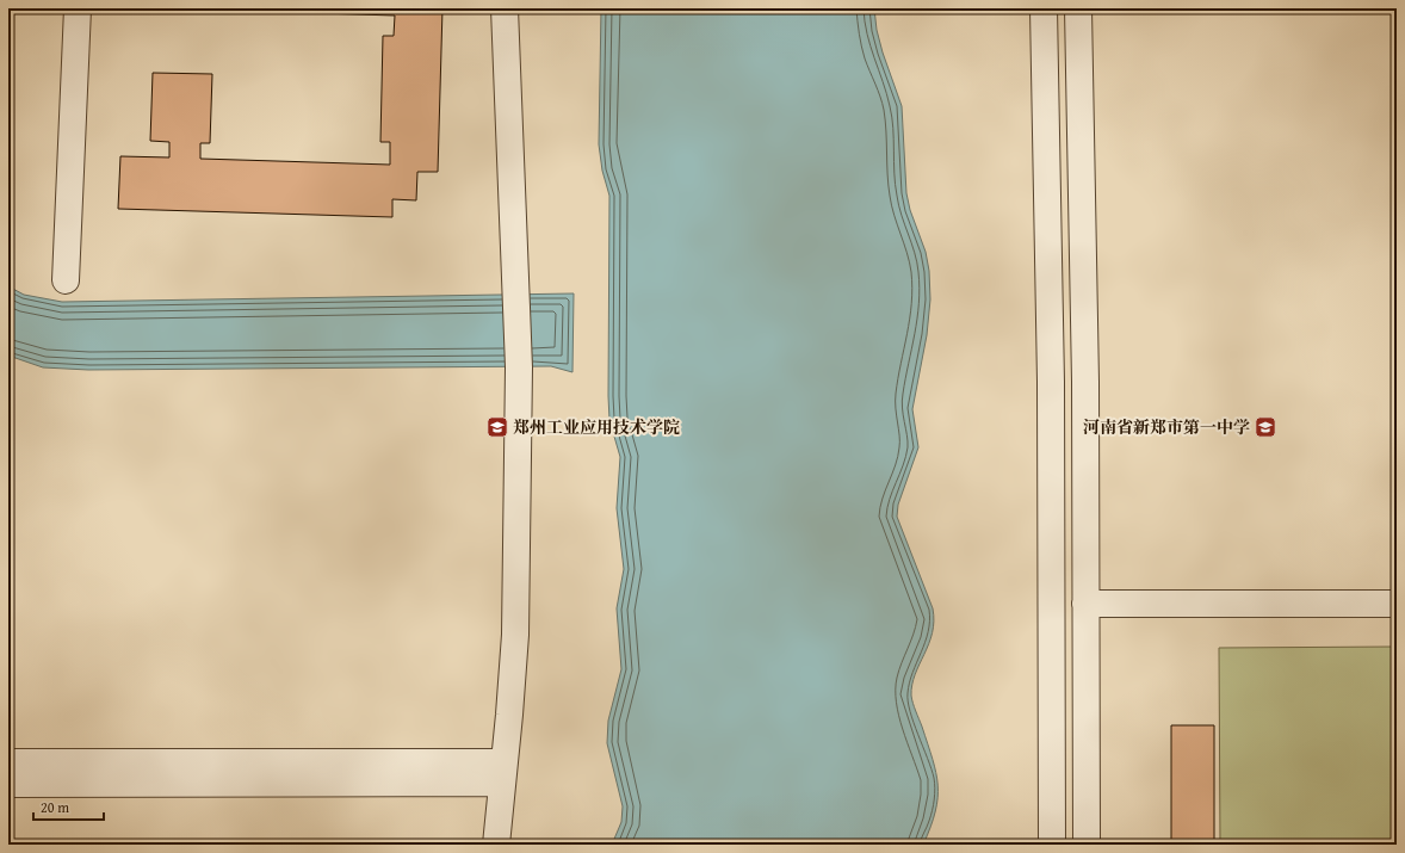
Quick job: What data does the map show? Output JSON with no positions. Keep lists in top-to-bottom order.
{
  "places": {
    "school or university": ["郑州工业应用技术学院", "河南省新郑市第一中学"]
  },
  "scale_bar": "20 m"
}
